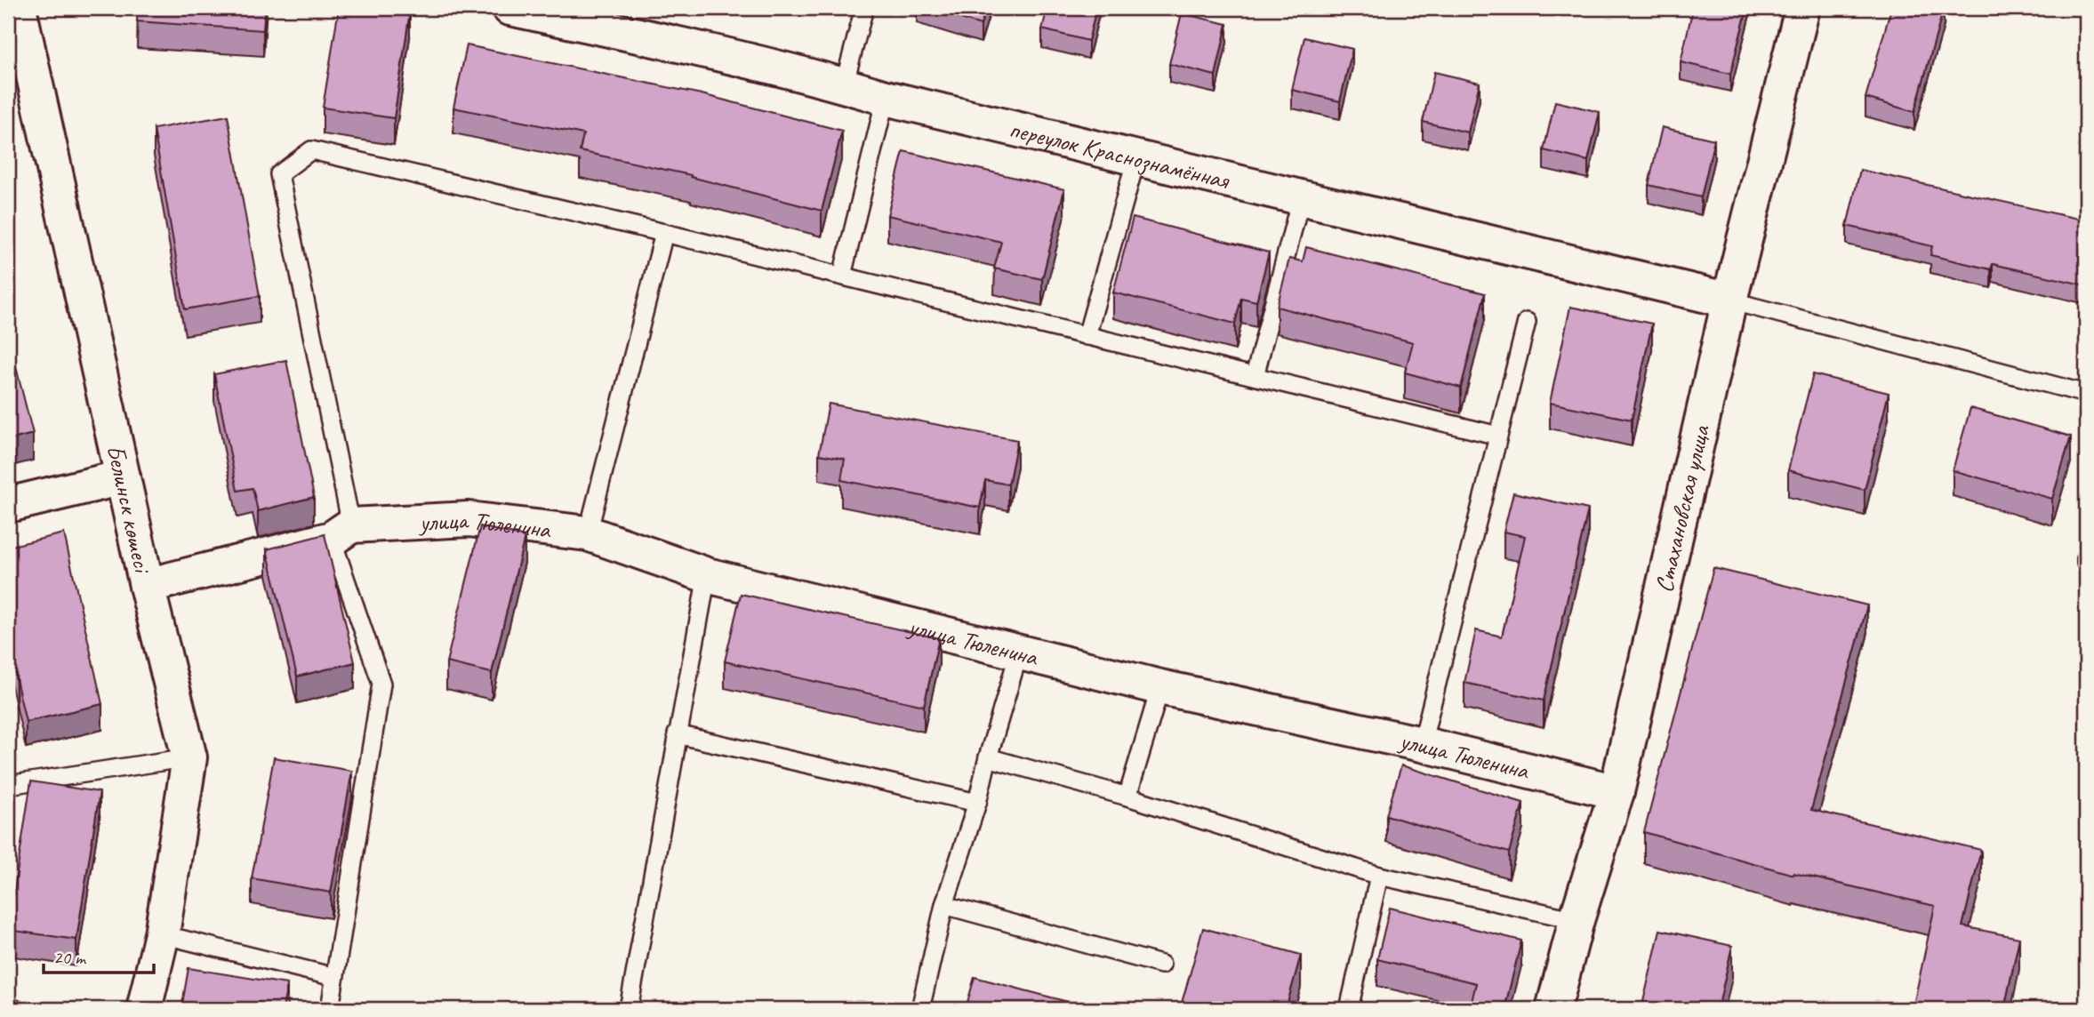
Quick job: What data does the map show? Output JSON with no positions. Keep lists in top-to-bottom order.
{
  "streets": {
    "street": [
      "переулок Краснознамённая",
      "Белинск көшесі",
      "Стахановская улица",
      "улица Тюленина"
    ]
  },
  "crossings": [
    ["переулок Краснознамённая", "Стахановская улица"],
    ["Белинск көшесі", "улица Тюленина"],
    ["Стахановская улица", "улица Тюленина"]
  ],
  "scale_bar": "20 m"
}
